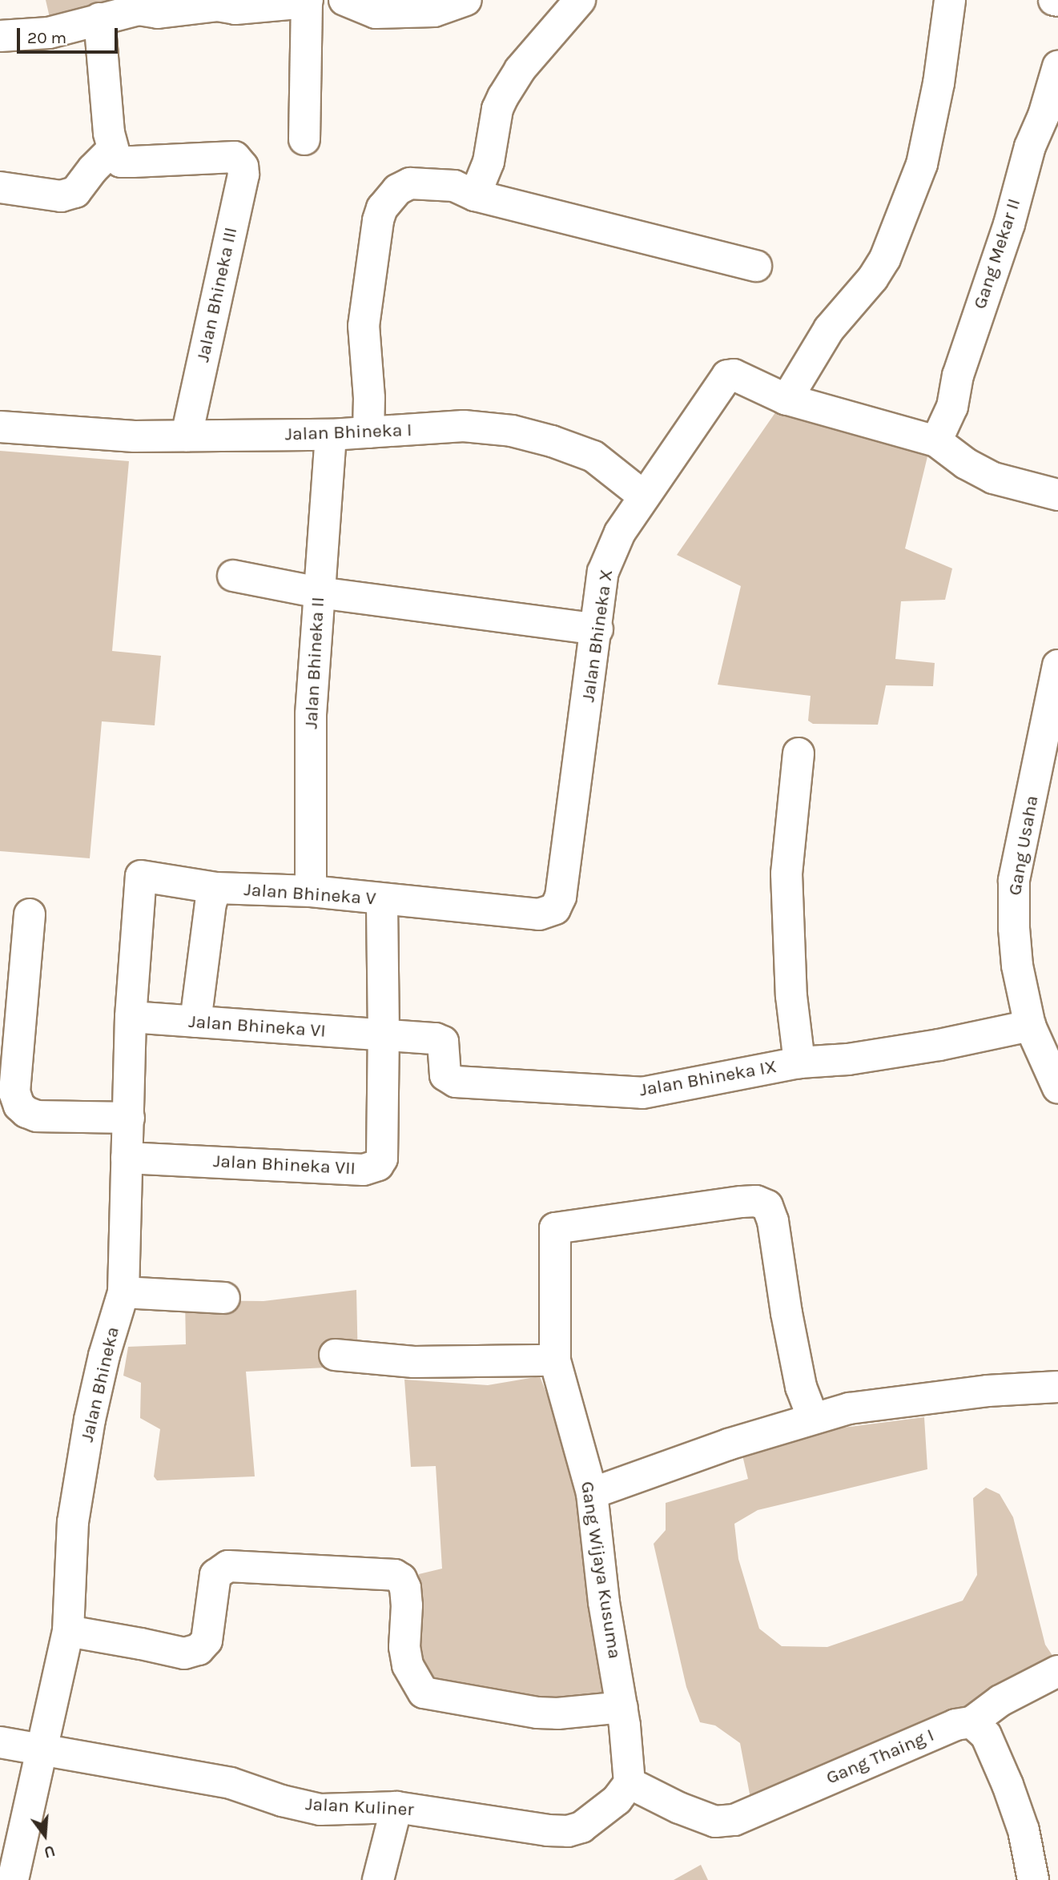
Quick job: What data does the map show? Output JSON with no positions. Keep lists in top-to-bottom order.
{
  "streets": {
    "street": [
      "Gang Mekar II",
      "Jalan Bhineka III",
      "Jalan Bhineka I",
      "Jalan Bhineka X",
      "Jalan Bhineka II",
      "Gang Usaha",
      "Jalan Bhineka V",
      "Jalan Bhineka VI",
      "Jalan Bhineka IX",
      "Jalan Bhineka VII",
      "Jalan Bhineka",
      "Gang Wijaya Kusuma",
      "Gang Thaing I",
      "Jalan Kuliner"
    ]
  },
  "crossings": [
    ["Jalan Bhineka III", "Jalan Bhineka I"],
    ["Jalan Bhineka I", "Jalan Bhineka X"],
    ["Jalan Bhineka I", "Jalan Bhineka II"],
    ["Jalan Bhineka X", "Jalan Bhineka V"],
    ["Jalan Bhineka II", "Jalan Bhineka V"],
    ["Gang Usaha", "Jalan Bhineka IX"],
    ["Jalan Bhineka V", "Jalan Bhineka VI"],
    ["Jalan Bhineka V", "Jalan Bhineka"],
    ["Jalan Bhineka VI", "Jalan Bhineka IX"],
    ["Jalan Bhineka VI", "Jalan Bhineka VII"],
    ["Jalan Bhineka VI", "Jalan Bhineka"],
    ["Jalan Bhineka IX", "Jalan Bhineka VII"],
    ["Jalan Bhineka VII", "Jalan Bhineka"],
    ["Jalan Bhineka", "Jalan Kuliner"],
    ["Gang Wijaya Kusuma", "Gang Thaing I"],
    ["Gang Wijaya Kusuma", "Jalan Kuliner"],
    ["Gang Thaing I", "Jalan Kuliner"]
  ],
  "scale_bar": "20 m",
  "north": "bottom"
}
